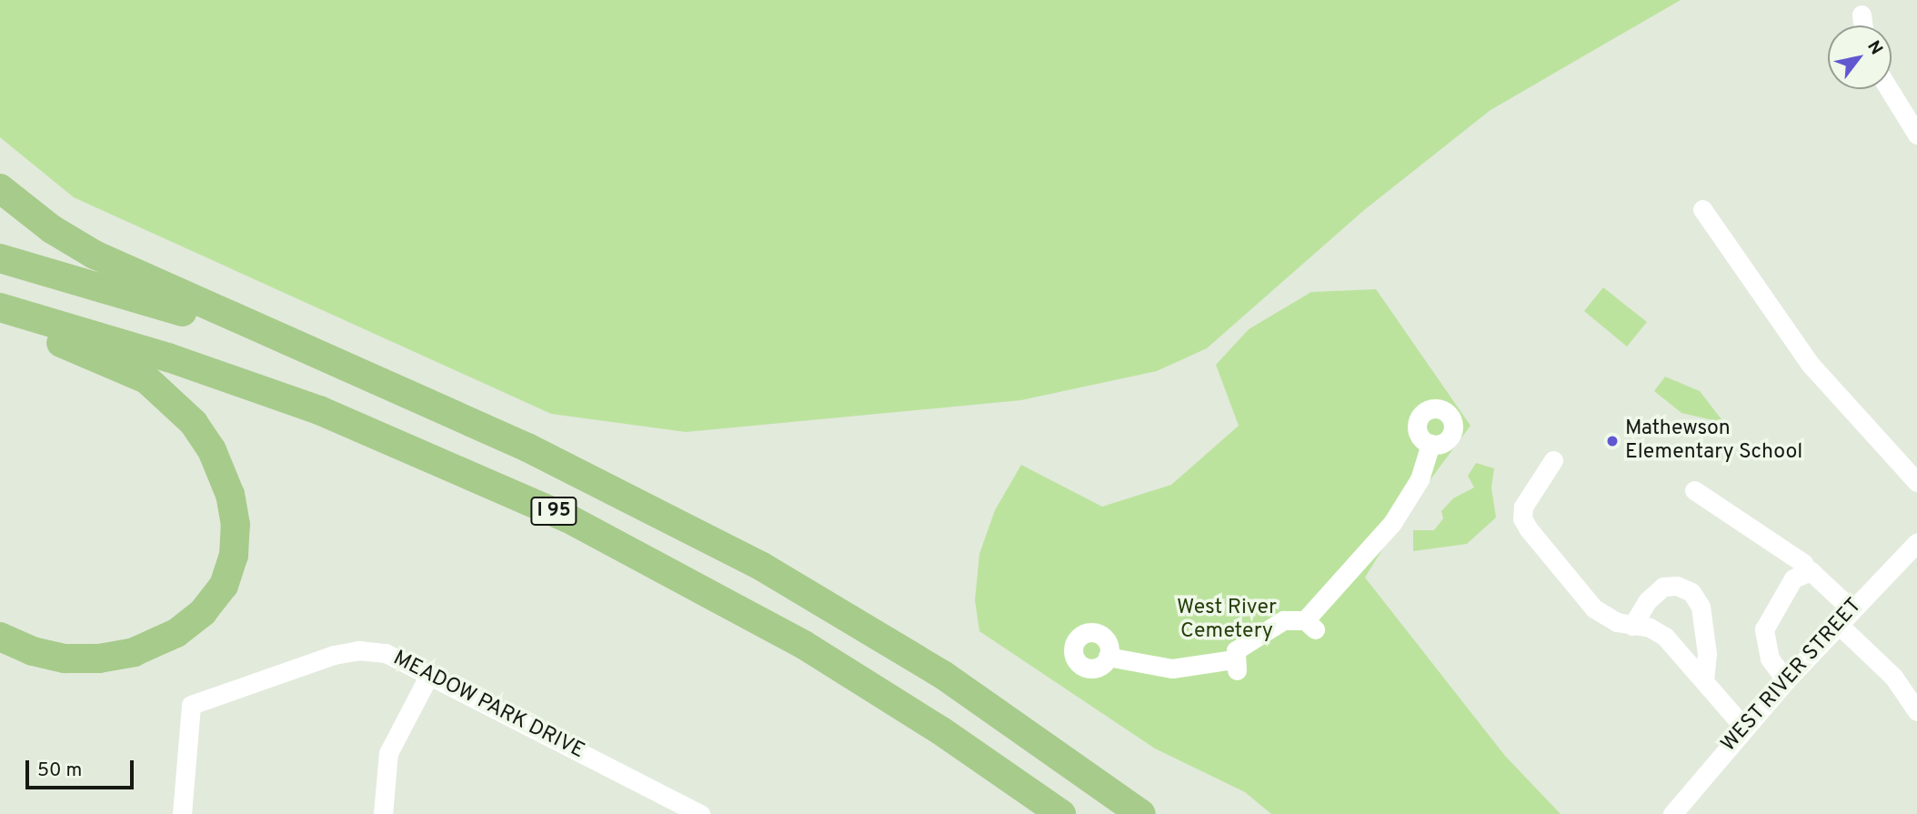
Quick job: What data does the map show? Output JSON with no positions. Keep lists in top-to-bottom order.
{
  "streets": {
    "highway": ["I 95"],
    "street": ["WEST RIVER STREET", "MEADOW PARK DRIVE"]
  },
  "parks": ["West River Cemetery"],
  "places": ["Mathewson Elementary School"],
  "scale_bar": "50 m",
  "north": "top right"
}
